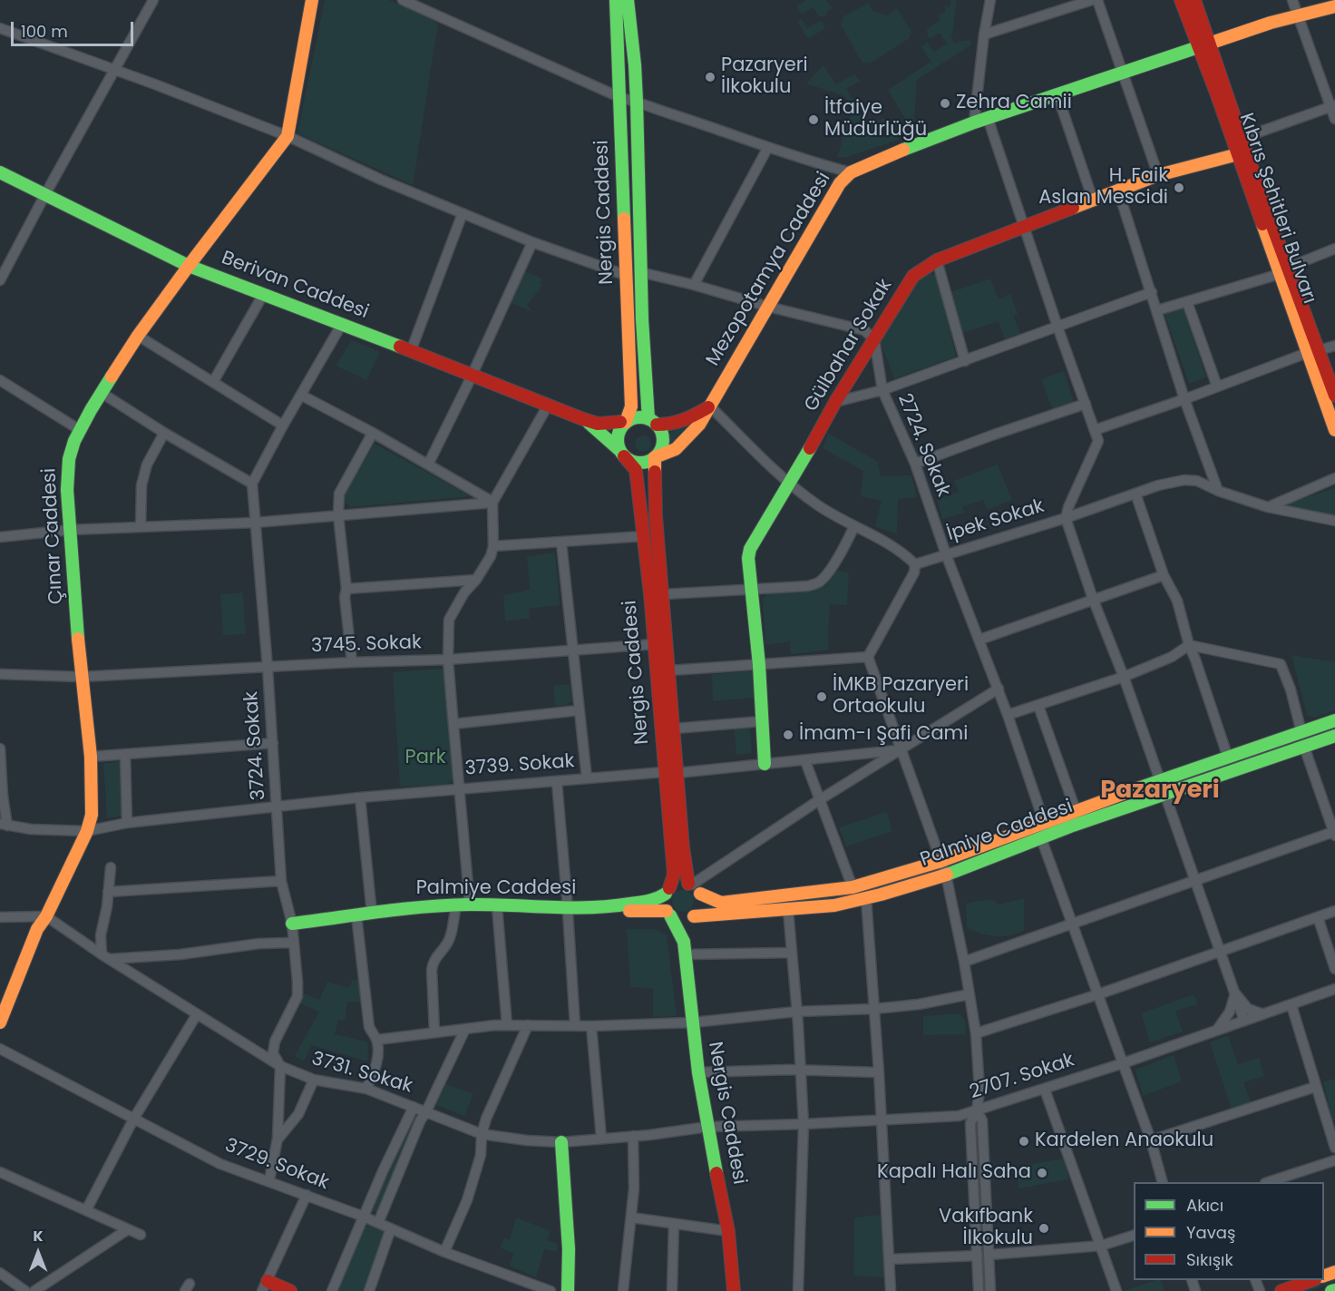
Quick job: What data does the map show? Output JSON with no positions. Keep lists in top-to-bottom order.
{
  "streets": {
    "main road": [
      "Kıbrıs Şehitleri Bulvarı",
      "Nergis Caddesi",
      "Mezopotamya Caddesi",
      "Berivan Caddesi",
      "Gülbahar Sokak",
      "Çınar Caddesi",
      "Palmiye Caddesi"
    ],
    "street": [
      "2724. Sokak",
      "İpek Sokak",
      "3745. Sokak",
      "3724. Sokak",
      "3739. Sokak",
      "3731. Sokak",
      "2707. Sokak",
      "3729. Sokak"
    ]
  },
  "crossings": [
    ["Kıbrıs Şehitleri Bulvarı", "Mezopotamya Caddesi"],
    ["Kıbrıs Şehitleri Bulvarı", "Gülbahar Sokak"],
    ["Nergis Caddesi", "Mezopotamya Caddesi"],
    ["Nergis Caddesi", "3745. Sokak"],
    ["Nergis Caddesi", "3739. Sokak"],
    ["Nergis Caddesi", "Palmiye Caddesi"],
    ["Nergis Caddesi", "3731. Sokak"],
    ["Nergis Caddesi", "2707. Sokak"],
    ["Berivan Caddesi", "Çınar Caddesi"],
    ["Gülbahar Sokak", "2724. Sokak"],
    ["2724. Sokak", "İpek Sokak"],
    ["2724. Sokak", "Palmiye Caddesi"],
    ["Çınar Caddesi", "3745. Sokak"],
    ["Çınar Caddesi", "3739. Sokak"],
    ["Çınar Caddesi", "3731. Sokak"],
    ["3745. Sokak", "3724. Sokak"],
    ["3724. Sokak", "3739. Sokak"],
    ["3724. Sokak", "Palmiye Caddesi"],
    ["3724. Sokak", "3731. Sokak"],
    ["3724. Sokak", "3729. Sokak"],
    ["3731. Sokak", "2707. Sokak"]
  ],
  "districts": ["Pazaryeri"],
  "parks": ["Park"],
  "places": [
    "Pazaryeri İlkokulu",
    "Zehra Camii",
    "İtfaiye Müdürlüğü",
    "H. Faik Aslan Mescidi",
    "İMKB Pazaryeri Ortaokulu",
    "İmam-ı Şafi Cami",
    "Kardelen Anaokulu",
    "Kapalı Halı Saha",
    "Vakıfbank İlkokulu"
  ],
  "legend": ["Akıcı", "Yavaş", "Sıkışık"],
  "scale_bar": "100 m",
  "north": "top"
}
